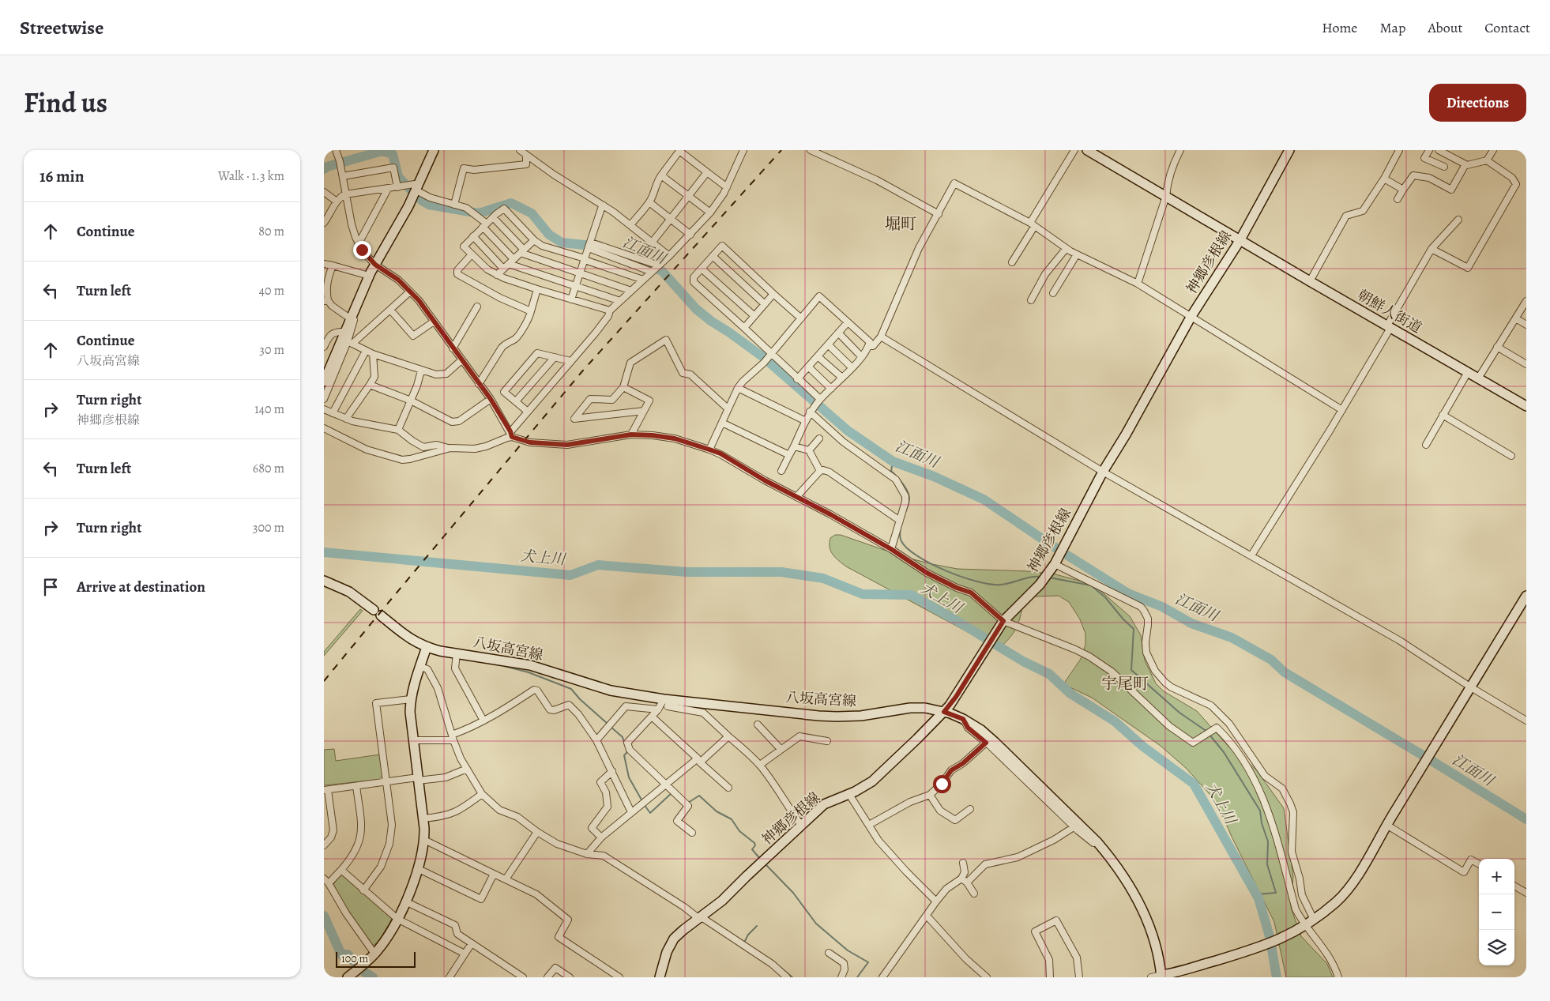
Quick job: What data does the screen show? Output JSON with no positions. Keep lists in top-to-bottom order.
{
  "streets": {
    "main road": ["神郷彦根線", "朝鮮人街道", "八坂高宮線"]
  },
  "crossings": [
    ["神郷彦根線", "朝鮮人街道"],
    ["神郷彦根線", "八坂高宮線"]
  ],
  "districts": ["堀町", "宇尾町"],
  "water": ["江面川", "犬上川"],
  "scale_bar": "100 m",
  "page": {
    "header": "Streetwise",
    "nav": [
      "Home",
      "Map",
      "About",
      "Contact"
    ],
    "title": "Find us",
    "buttons": "Directions",
    "heading": ["16 min", "Walk · 1.3 km"],
    "list": [
      ["Continue", "80 m"],
      ["Turn left", "40 m"],
      ["Continue", "八坂高宮線", "30 m"],
      ["Turn right", "神郷彦根線", "140 m"],
      ["Turn left", "680 m"],
      ["Turn right", "300 m"],
      "Arrive at destination"
    ],
    "map_buttons": ["+", "−"],
    "scale": "100 m"
  }
}
